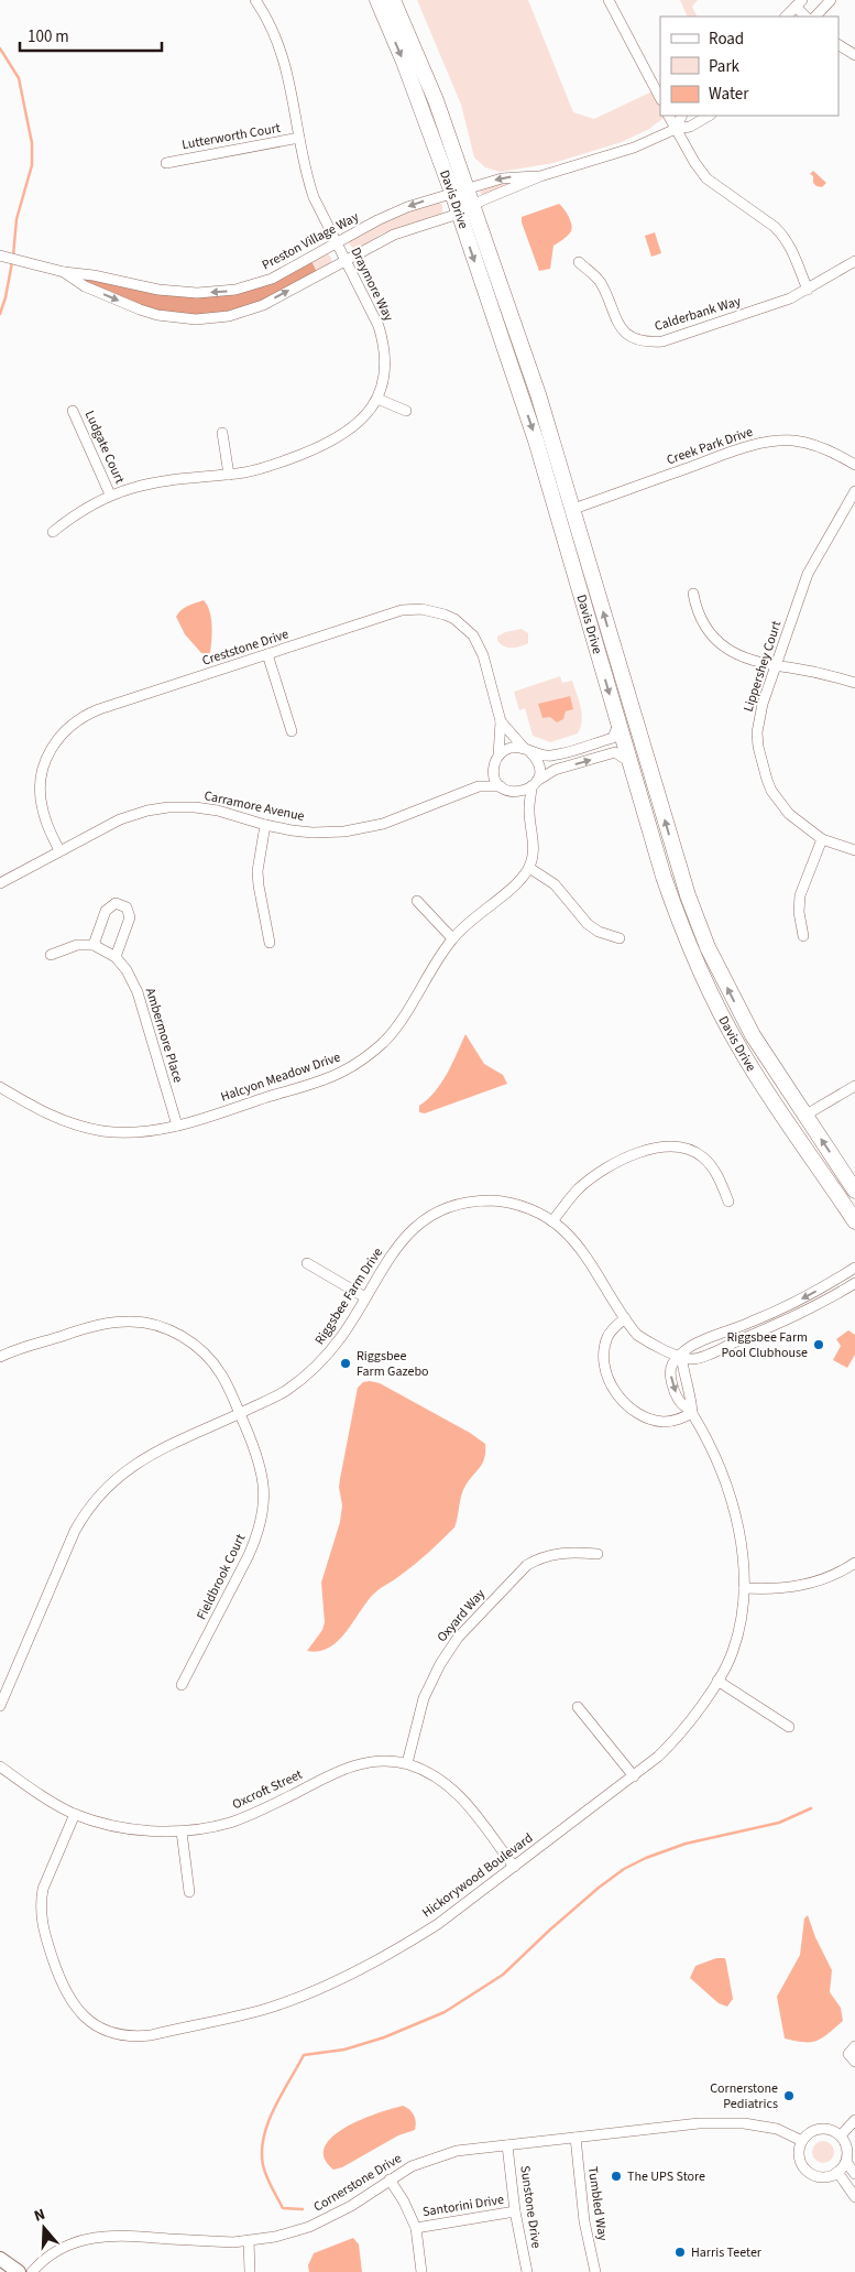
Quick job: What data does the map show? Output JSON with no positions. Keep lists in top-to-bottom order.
{
  "streets": {
    "main road": ["Davis Drive"],
    "street": [
      "Lutterworth Court",
      "Preston Village Way",
      "Draymore Way",
      "Calderbank Way",
      "Creek Park Drive",
      "Ludgate Court",
      "Creststone Drive",
      "Lippershey Court",
      "Carramore Avenue",
      "Ambermore Place",
      "Halcyon Meadow Drive",
      "Riggsbee Farm Drive",
      "Fieldbrook Court",
      "Oxyard Way",
      "Oxcroft Street",
      "Hickorywood Boulevard",
      "Cornerstone Drive",
      "Tumbled Way",
      "Santorini Drive",
      "Sunstone Drive"
    ]
  },
  "crossings": [
    ["Lutterworth Court", "Draymore Way"],
    ["Davis Drive", "Preston Village Way"],
    ["Davis Drive", "Creek Park Drive"],
    ["Preston Village Way", "Draymore Way"],
    ["Draymore Way", "Ludgate Court"],
    ["Creststone Drive", "Carramore Avenue"],
    ["Ambermore Place", "Halcyon Meadow Drive"],
    ["Riggsbee Farm Drive", "Fieldbrook Court"],
    ["Riggsbee Farm Drive", "Hickorywood Boulevard"],
    ["Oxyard Way", "Oxcroft Street"],
    ["Oxcroft Street", "Hickorywood Boulevard"],
    ["Cornerstone Drive", "Tumbled Way"],
    ["Cornerstone Drive", "Sunstone Drive"],
    ["Santorini Drive", "Sunstone Drive"]
  ],
  "places": [
    "Riggsbee Farm Pool Clubhouse",
    "Riggsbee Farm Gazebo",
    "Cornerstone Pediatrics",
    "The UPS Store",
    "Harris Teeter"
  ],
  "legend": ["Road", "Park", "Water"],
  "scale_bar": "100 m",
  "north": "top"
}
